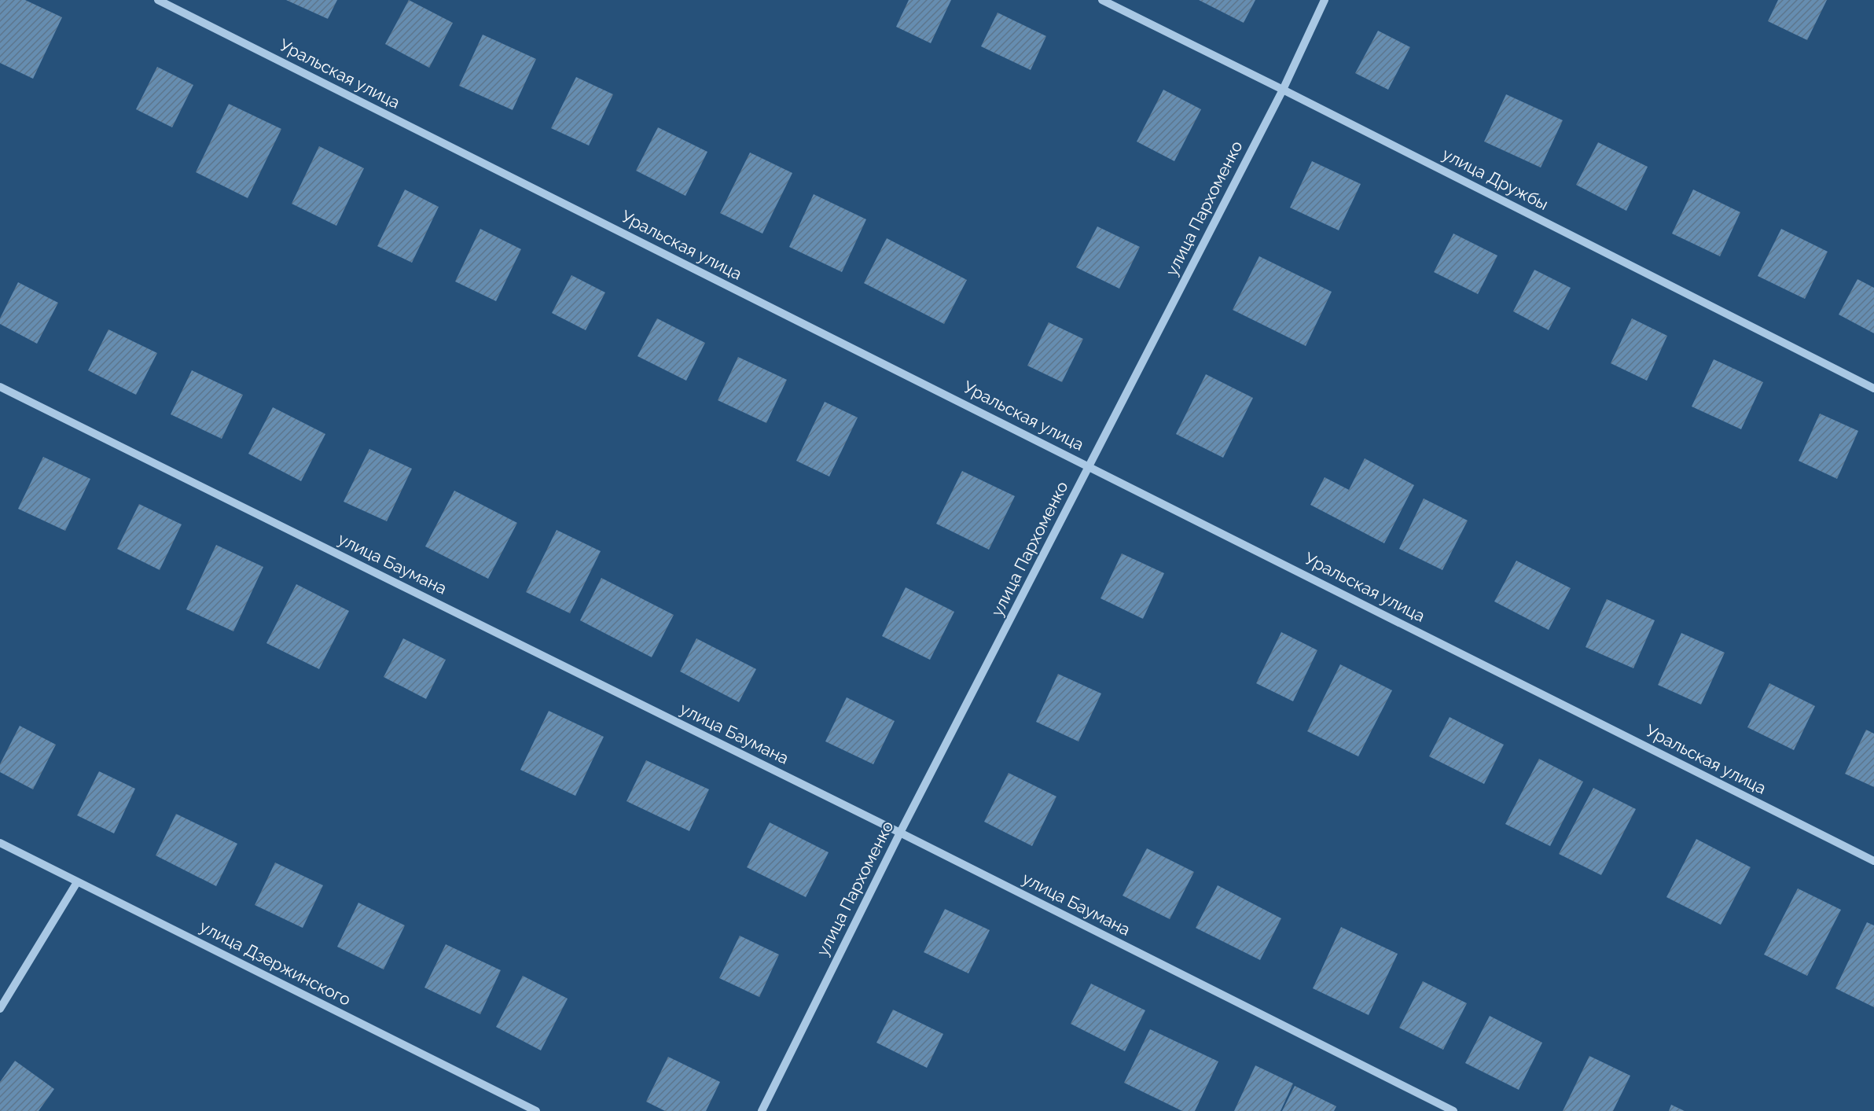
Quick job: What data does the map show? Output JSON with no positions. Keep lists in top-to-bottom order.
{
  "streets": {
    "street": [
      "Уральская улица",
      "улица Дружбы",
      "улица Пархоменко",
      "улица Баумана",
      "улица Дзержинского"
    ]
  },
  "crossings": [
    ["Уральская улица", "улица Пархоменко"],
    ["улица Дружбы", "улица Пархоменко"],
    ["улица Пархоменко", "улица Баумана"]
  ]
}
